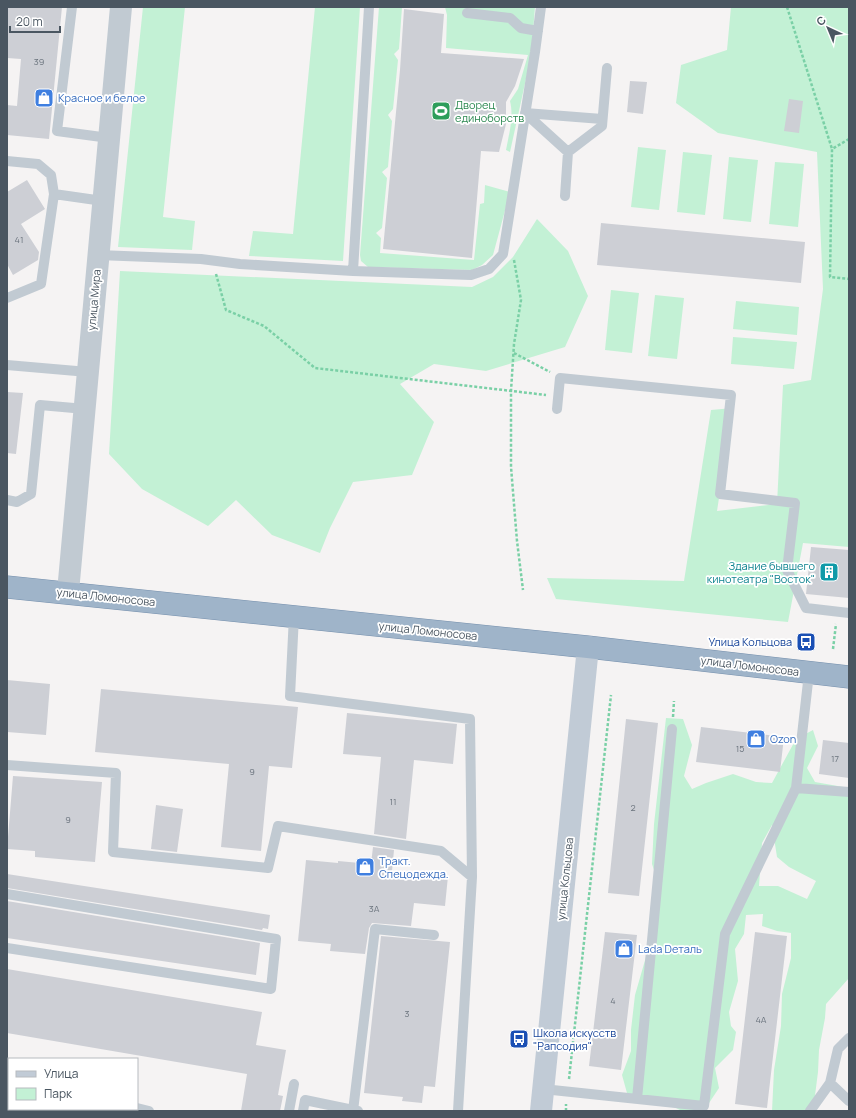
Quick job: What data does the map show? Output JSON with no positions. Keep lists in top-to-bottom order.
{
  "streets": {
    "highway": ["улица Ломоносова"],
    "main road": ["улица Кольцова"],
    "street": ["улица Мира"]
  },
  "crossings": [
    ["улица Мира", "улица Ломоносова"],
    ["улица Ломоносова", "улица Кольцова"]
  ],
  "places": {
    "shop": [
      "Красное и белое",
      "Ozon",
      "Тракт. Спецодежда.",
      "Lada Dеталь"
    ],
    "sports": ["Дворец единоборств"],
    "building": ["Здание бывшего кинотеатра \"Восток\""],
    "bus stop": ["Улица Кольцова", "Школа искусств \"Рапсодия\""]
  },
  "house_numbers": [
    "39",
    "41",
    "15",
    "17",
    "9",
    "11",
    "2",
    "9",
    "3А",
    "4",
    "3",
    "4А"
  ],
  "legend": ["Улица", "Парк"],
  "scale_bar": "20 m",
  "north": "top left"
}
